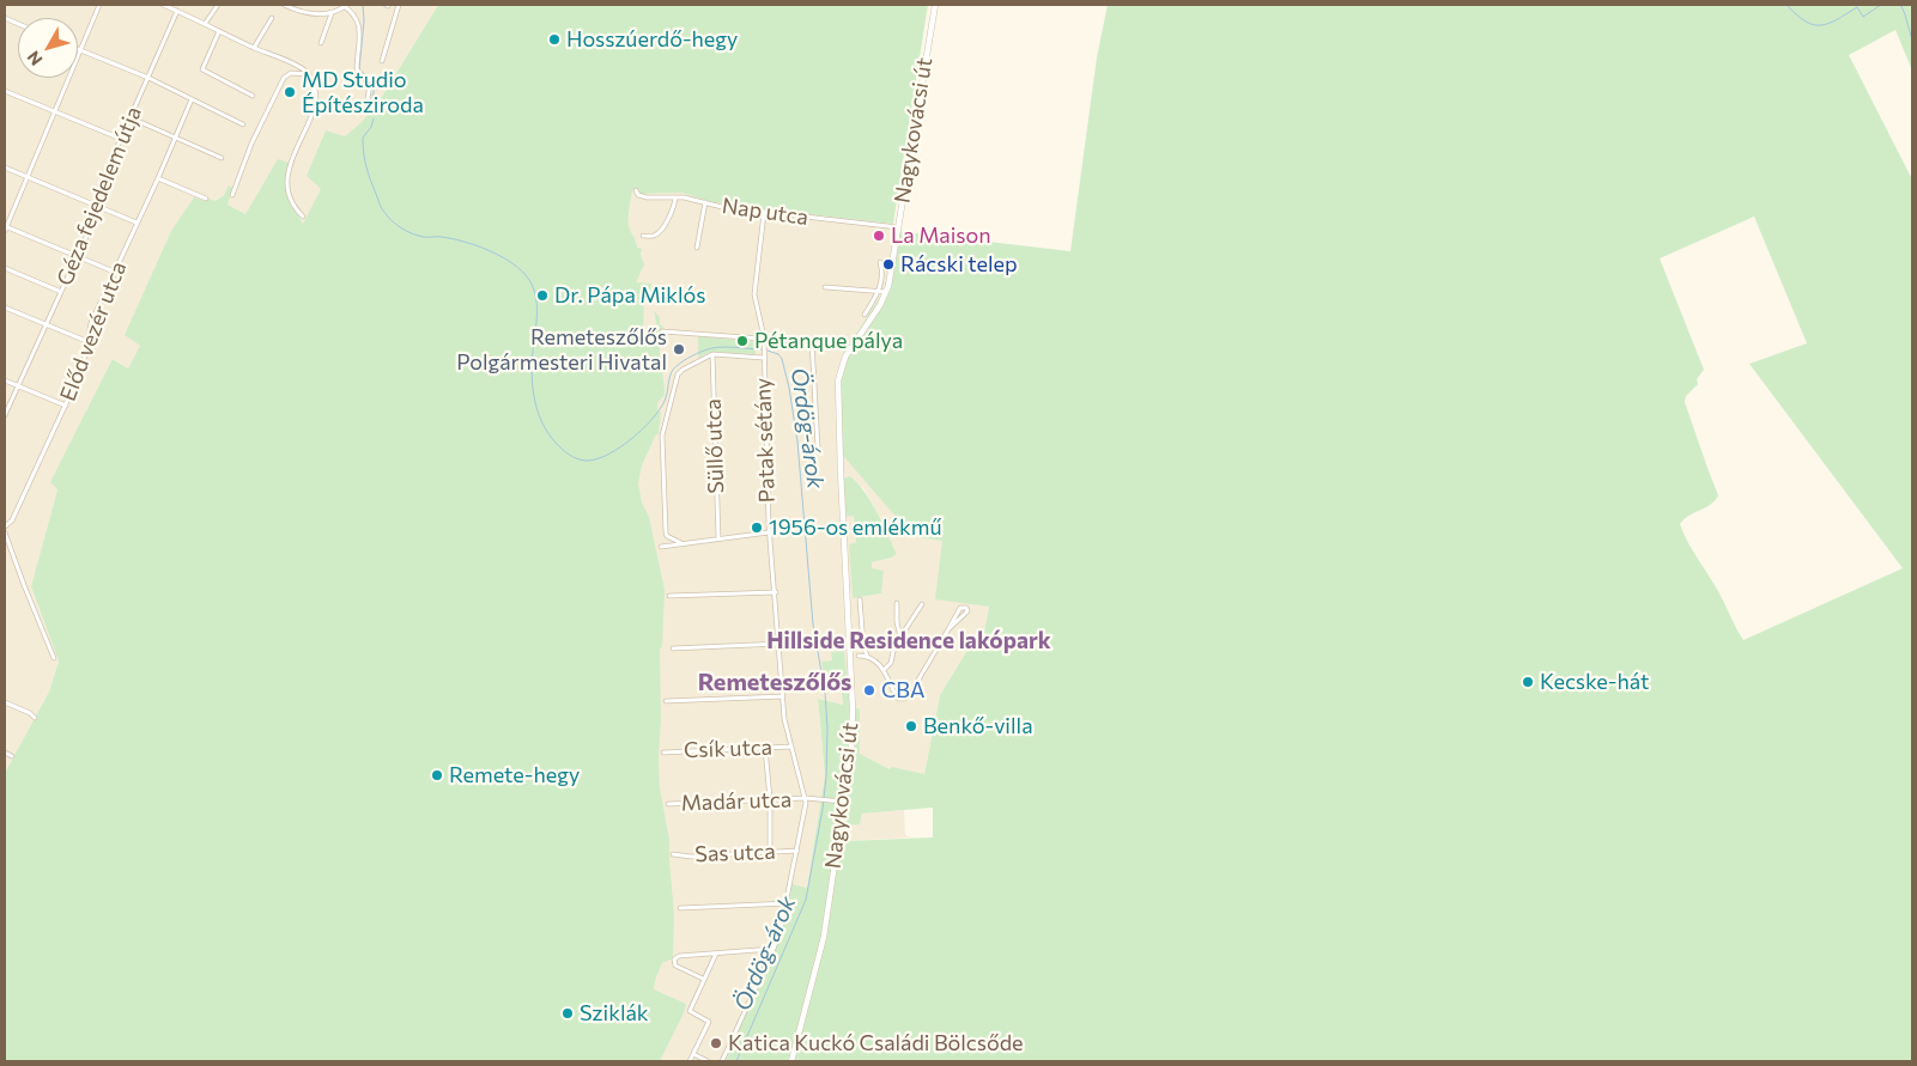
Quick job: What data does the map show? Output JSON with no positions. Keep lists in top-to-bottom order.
{
  "streets": {
    "street": [
      "Nagykovácsi út",
      "Géza fejedelem útja",
      "Nap utca",
      "Előd vezér utca",
      "Patak sétány",
      "Süllő utca",
      "Csík utca",
      "Madár utca",
      "Sas utca"
    ]
  },
  "crossings": [
    ["Nagykovácsi út", "Nap utca"],
    ["Nagykovácsi út", "Madár utca"],
    ["Nap utca", "Patak sétány"],
    ["Patak sétány", "Csík utca"],
    ["Patak sétány", "Madár utca"],
    ["Patak sétány", "Sas utca"]
  ],
  "districts": ["Hillside Residence lakópark", "Remeteszőlős"],
  "water": ["Ördög-árok"],
  "places": [
    "Hosszúerdő-hegy",
    "MD Studio Építésziroda",
    "La Maison",
    "Rácski telep",
    "Dr. Pápa Miklós",
    "Pétanque pálya",
    "Remeteszőlős Polgármesteri Hivatal",
    "1956-os emlékmű",
    "Kecske-hát",
    "CBA",
    "Benkő-villa",
    "Remete-hegy",
    "Sziklák",
    "Katica Kuckó Családi Bölcsőde"
  ],
  "north": "bottom left"
}
